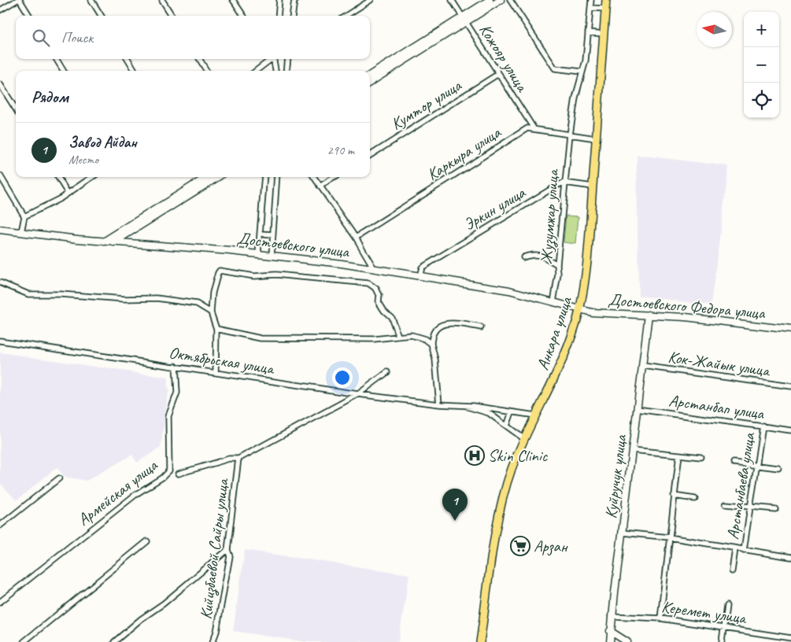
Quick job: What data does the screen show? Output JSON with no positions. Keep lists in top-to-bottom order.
{
  "streets": {
    "main road": ["Анкара улица"],
    "street": [
      "Кожояр улица",
      "Кумтор улица",
      "Каркыра улица",
      "Эркин улица",
      "Жузумжар улица",
      "Достоевского улица",
      "Достоевского Федора улица",
      "Октябрьская улица",
      "Кок-Жайык улица",
      "Арстанбап улица",
      "Куйручук улица",
      "Арстанбаева улица",
      "Армейская улица",
      "Кийизбаевой Сайры улица",
      "Керемет улица"
    ]
  },
  "crossings": [
    ["Кожояр улица", "Кумтор улица"],
    ["Кожояр улица", "Каркыра улица"],
    ["Эркин улица", "Жузумжар улица"],
    ["Эркин улица", "Достоевского улица"],
    ["Жузумжар улица", "Достоевского улица"],
    ["Достоевского улица", "Достоевского Федора улица"],
    ["Достоевского улица", "Анкара улица"],
    ["Достоевского Федора улица", "Анкара улица"],
    ["Достоевского Федора улица", "Куйручук улица"],
    ["Анкара улица", "Октябрьская улица"],
    ["Октябрьская улица", "Армейская улица"],
    ["Кок-Жайык улица", "Куйручук улица"],
    ["Арстанбап улица", "Куйручук улица"],
    ["Арстанбап улица", "Арстанбаева улица"],
    ["Куйручук улица", "Керемет улица"]
  ],
  "places": {
    "hospital": ["Skin Clinic"],
    "supermarket": ["Арзан"]
  },
  "north": "left",
  "page": {
    "map_buttons": ["+", "−"],
    "search": "Поиск",
    "heading": "Рядом",
    "list": [
      {
        "mark": "1",
        "name": "Завод Айдан",
        "note": "Место",
        "value": "290 m"
      }
    ],
    "pins": "1"
  }
}
